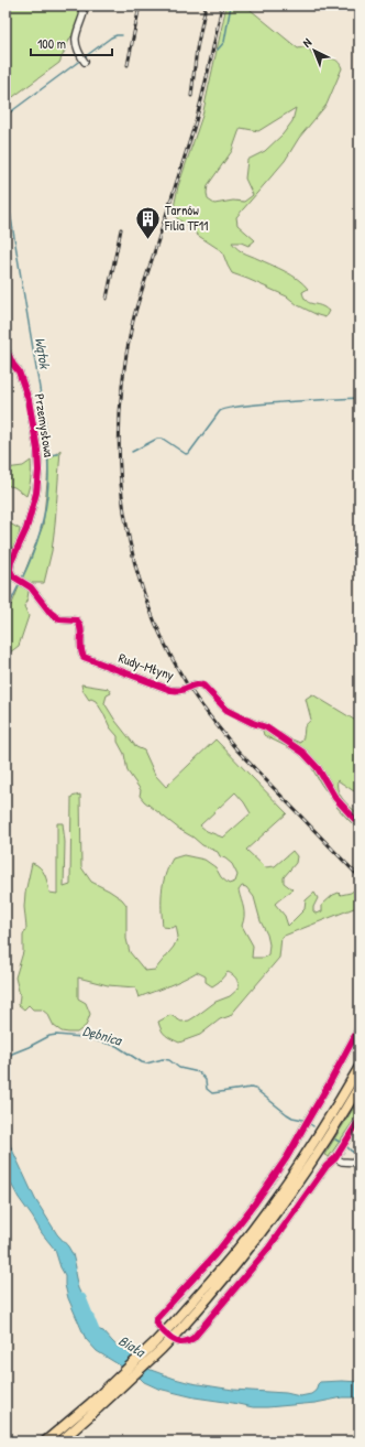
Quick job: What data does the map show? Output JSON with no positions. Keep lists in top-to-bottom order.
{
  "streets": {
    "street": ["Przemysłowa", "Rudy-Młyny"]
  },
  "crossings": [
    ["Przemysłowa", "Rudy-Młyny"]
  ],
  "water": ["Wątok", "Dębnica", "Biała"],
  "places": {
    "building": ["Tarnów Filia TF11"]
  },
  "scale_bar": "100 m",
  "north": "top left"
}
